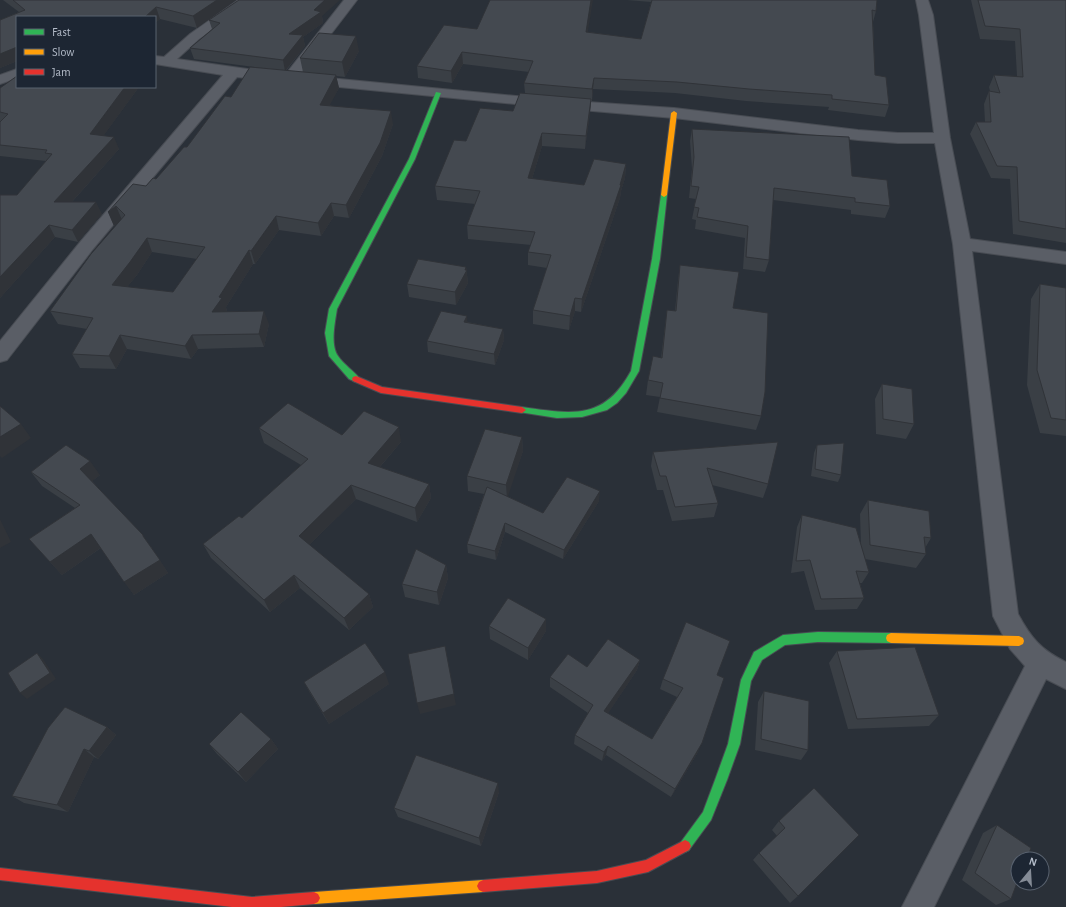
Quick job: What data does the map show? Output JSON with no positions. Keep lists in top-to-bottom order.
{
  "legend": ["Fast", "Slow", "Jam"],
  "north": "top"
}
